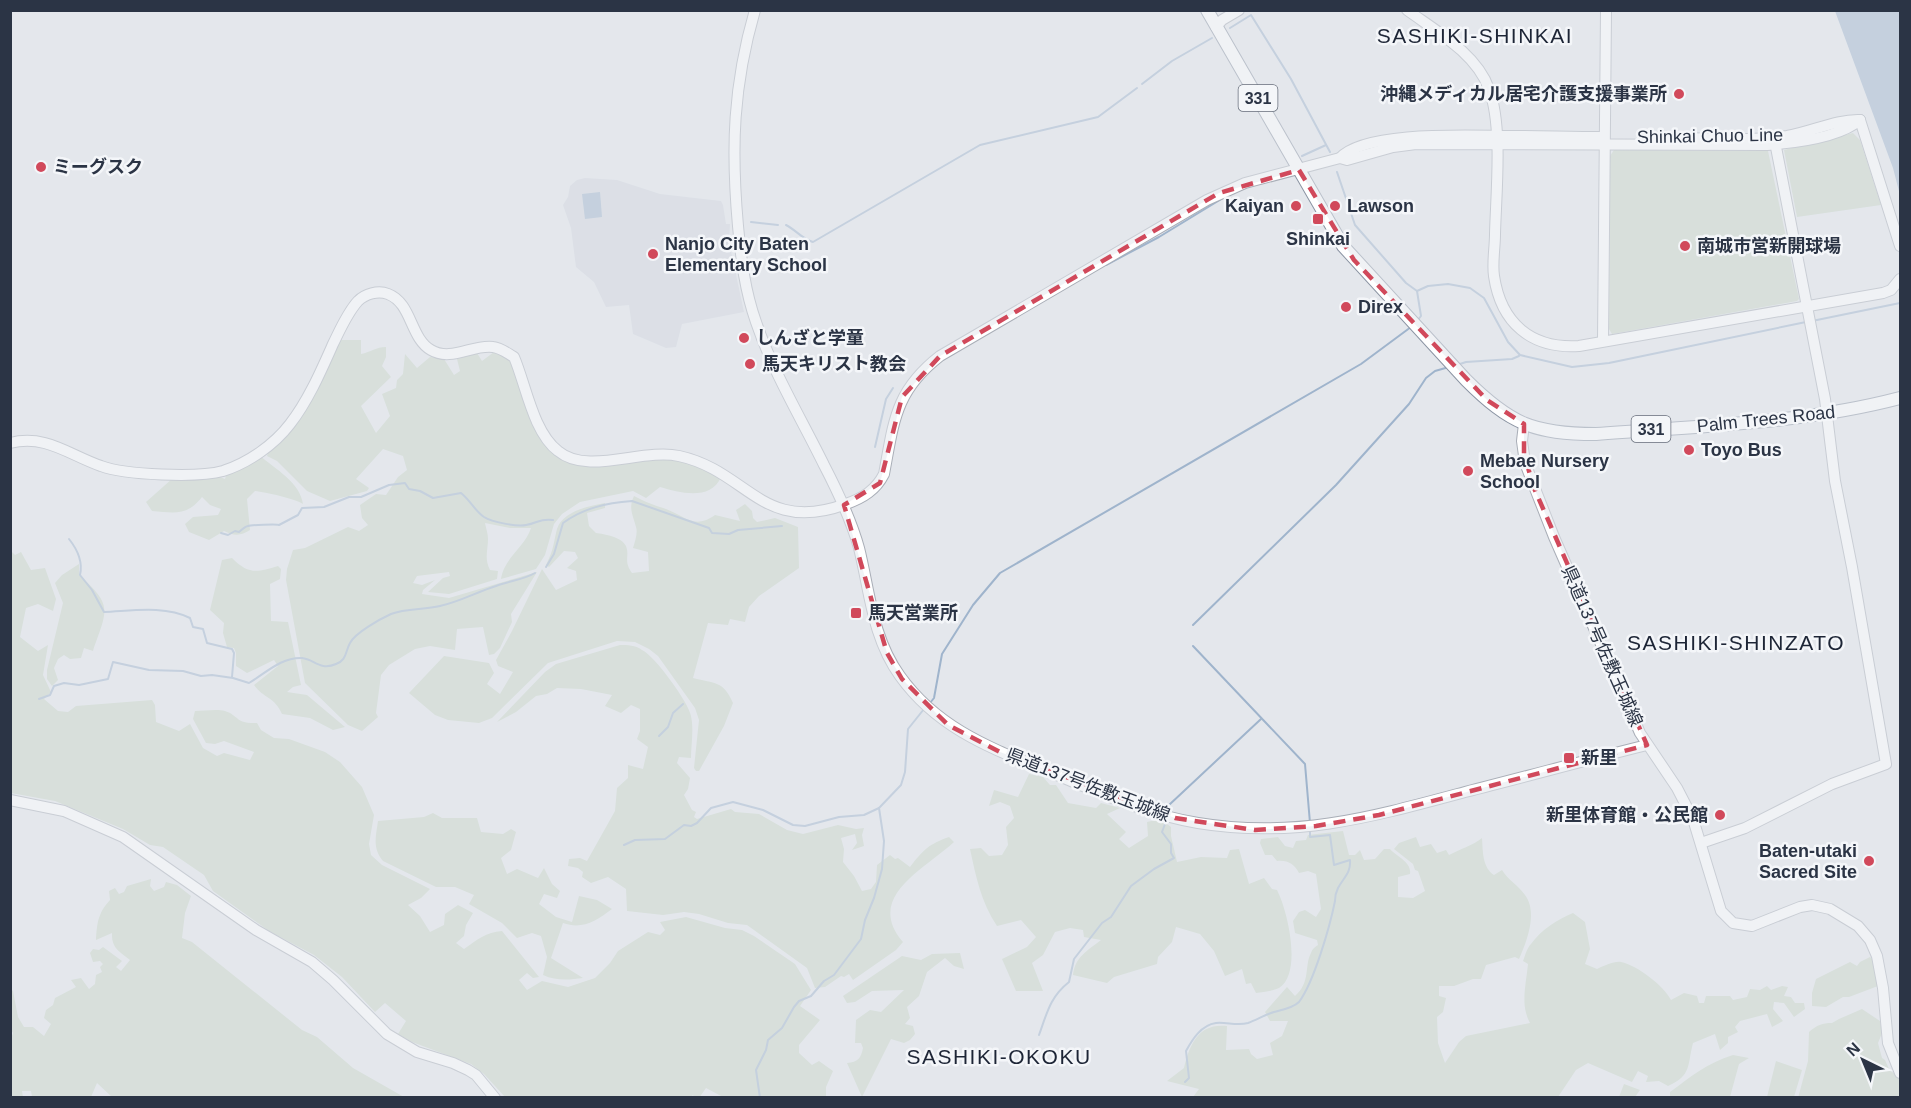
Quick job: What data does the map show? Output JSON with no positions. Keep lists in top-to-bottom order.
{
  "streets": {
    "highway": ["331", "Palm Trees Road"],
    "street": ["Shinkai Chuo Line", "県道137号佐敷玉城線"]
  },
  "crossings": [
    ["331", "Palm Trees Road"],
    ["331", "県道137号佐敷玉城線"],
    ["Palm Trees Road", "県道137号佐敷玉城線"]
  ],
  "districts": ["SASHIKI-SHINKAI", "SASHIKI-SHINZATO", "SASHIKI-OKOKU"],
  "places": {
    "other": [
      "沖縄メディカル居宅介護支援事業所",
      "ミーグスク",
      "Kaiyan",
      "Lawson",
      "南城市営新開球場",
      "Nanjo City Baten Elementary School",
      "Direx",
      "しんざと学童",
      "馬天キリスト教会",
      "Toyo Bus",
      "Mebae Nursery School",
      "新里体育館・公民館",
      "Baten-utaki Sacred Site"
    ],
    "transit": ["Shinkai", "馬天営業所", "新里"]
  },
  "north": "top left"
}
